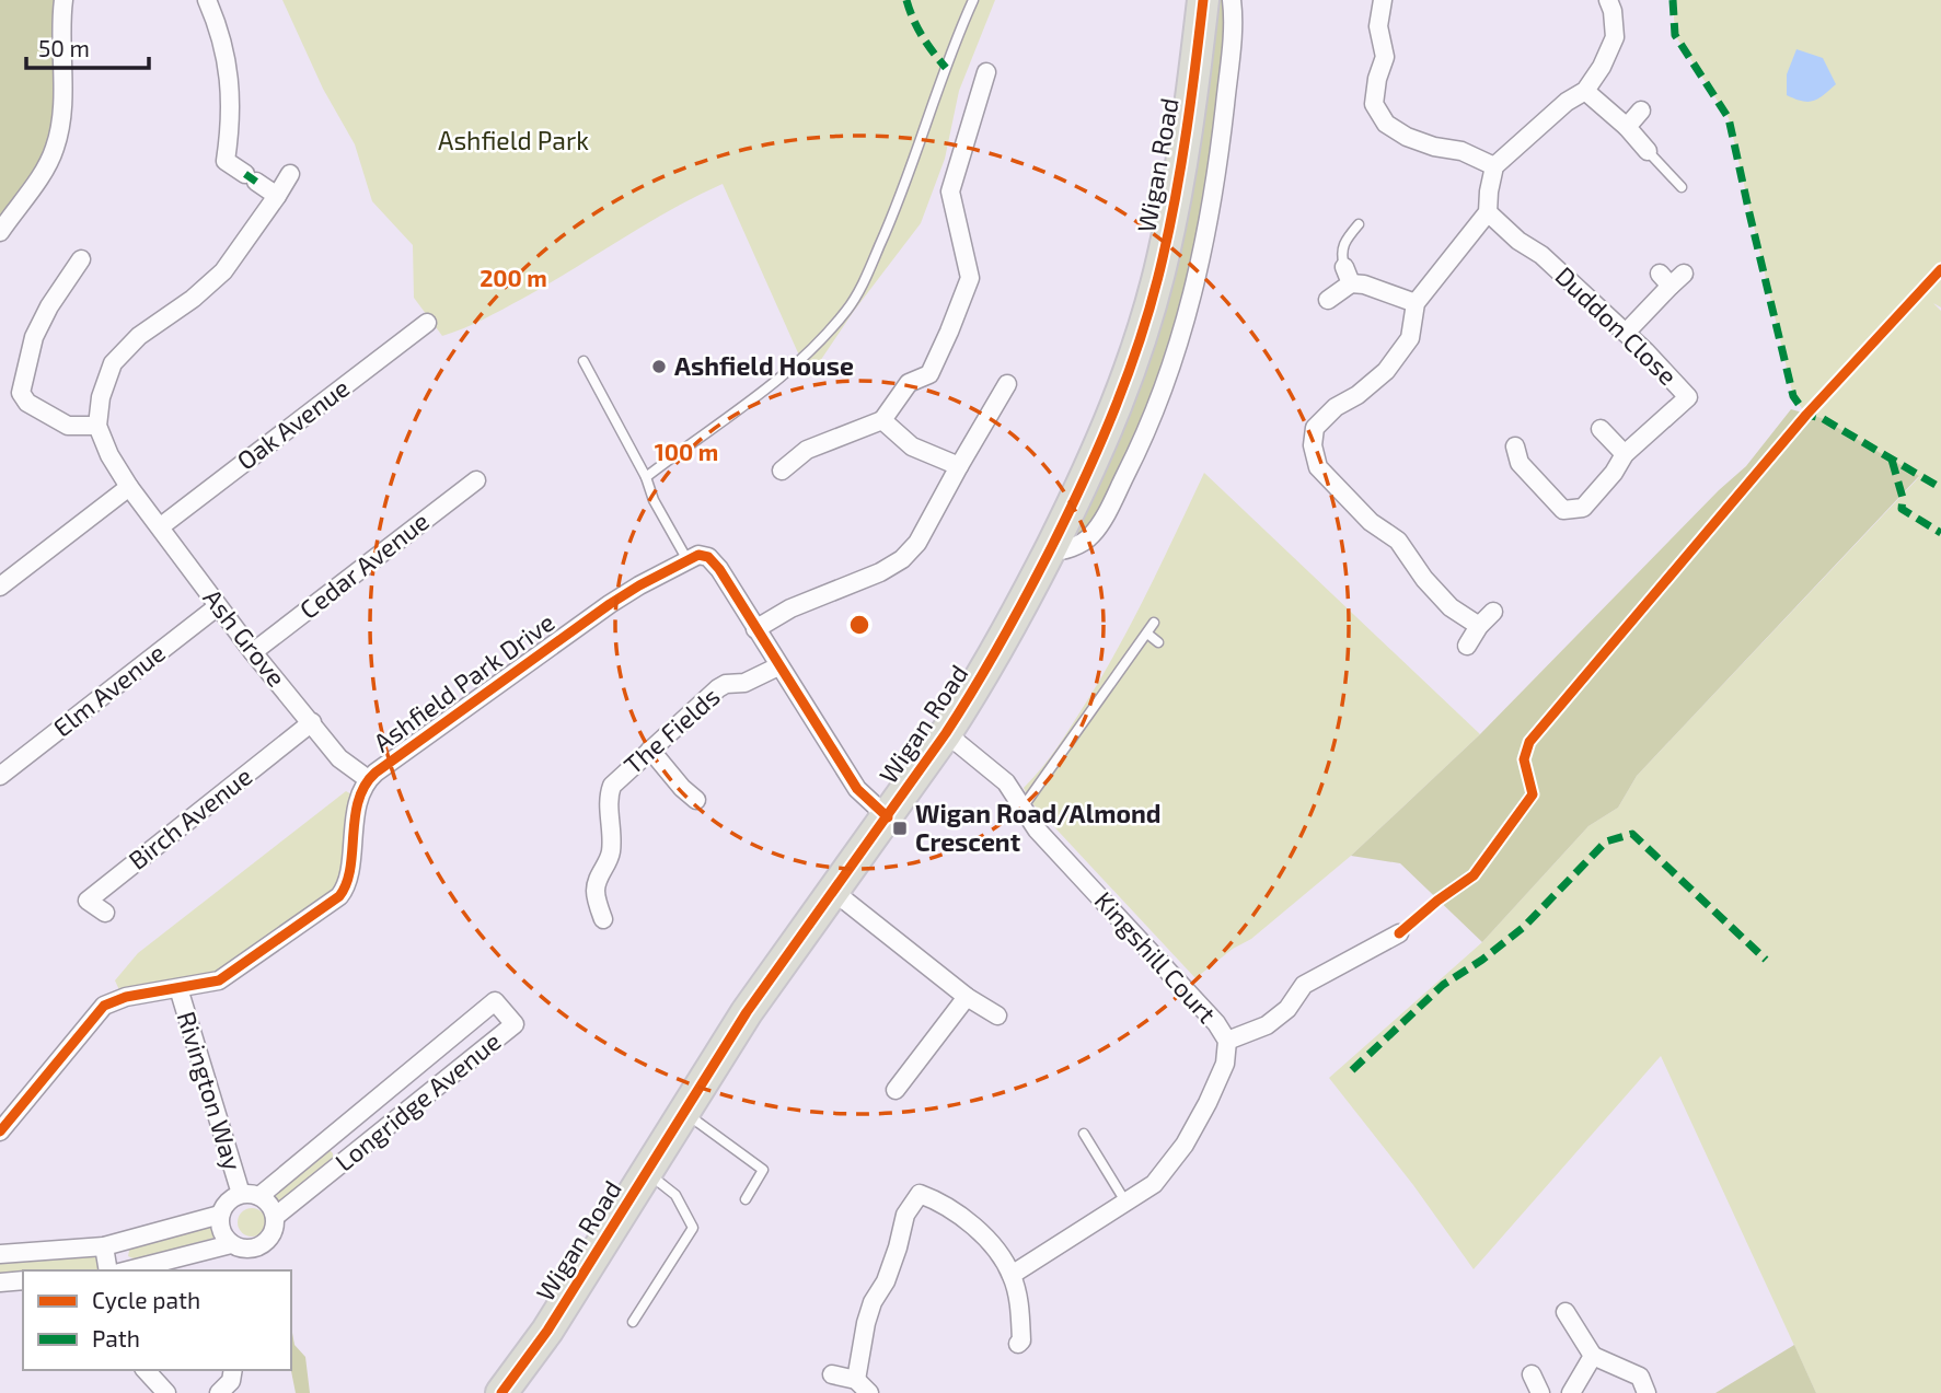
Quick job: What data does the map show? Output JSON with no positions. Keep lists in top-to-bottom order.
{
  "streets": {
    "highway": ["Wigan Road"],
    "street": [
      "Duddon Close",
      "Oak Avenue",
      "Cedar Avenue",
      "Ash Grove",
      "Ashfield Park Drive",
      "Elm Avenue",
      "The Fields",
      "Birch Avenue",
      "Kingshill Court",
      "Rivington Way",
      "Longridge Avenue"
    ]
  },
  "crossings": [
    ["Wigan Road", "Kingshill Court"],
    ["Oak Avenue", "Ash Grove"],
    ["Cedar Avenue", "Ash Grove"],
    ["Ash Grove", "Ashfield Park Drive"],
    ["Ash Grove", "Elm Avenue"],
    ["Ash Grove", "Birch Avenue"],
    ["Ashfield Park Drive", "Rivington Way"],
    ["Rivington Way", "Longridge Avenue"]
  ],
  "parks": ["Ashfield Park"],
  "places": {
    "other": ["Ashfield House"],
    "transit": ["Wigan Road/Almond Crescent"]
  },
  "legend": ["Cycle path", "Path"],
  "scale_bar": "50 m",
  "rings": ["200 m", "100 m"]
}
